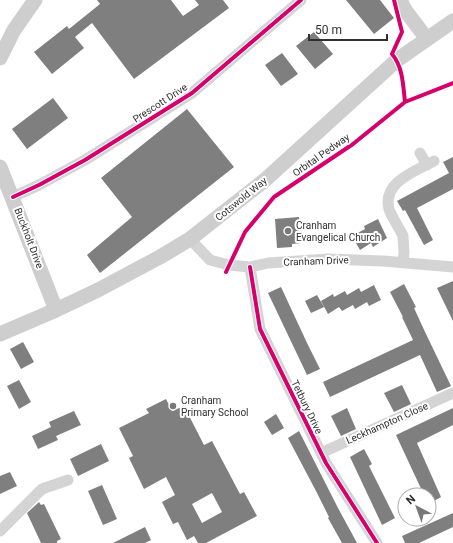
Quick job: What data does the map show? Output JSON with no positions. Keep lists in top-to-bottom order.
{
  "streets": {
    "main road": ["Cotswold Way", "Buckholt Drive"],
    "street": [
      "Prescott Drive",
      "Cranham Drive",
      "Tetbury Drive",
      "Leckhampton Close"
    ],
    "cycle path": ["Orbital Pedway"]
  },
  "crossings": [
    ["Prescott Drive", "Buckholt Drive"],
    ["Cotswold Way", "Buckholt Drive"],
    ["Cotswold Way", "Cranham Drive"],
    ["Cranham Drive", "Tetbury Drive"],
    ["Tetbury Drive", "Leckhampton Close"]
  ],
  "places": ["Cranham Evangelical Church", "Cranham Primary School"],
  "scale_bar": "50 m",
  "north": "top left"
}
